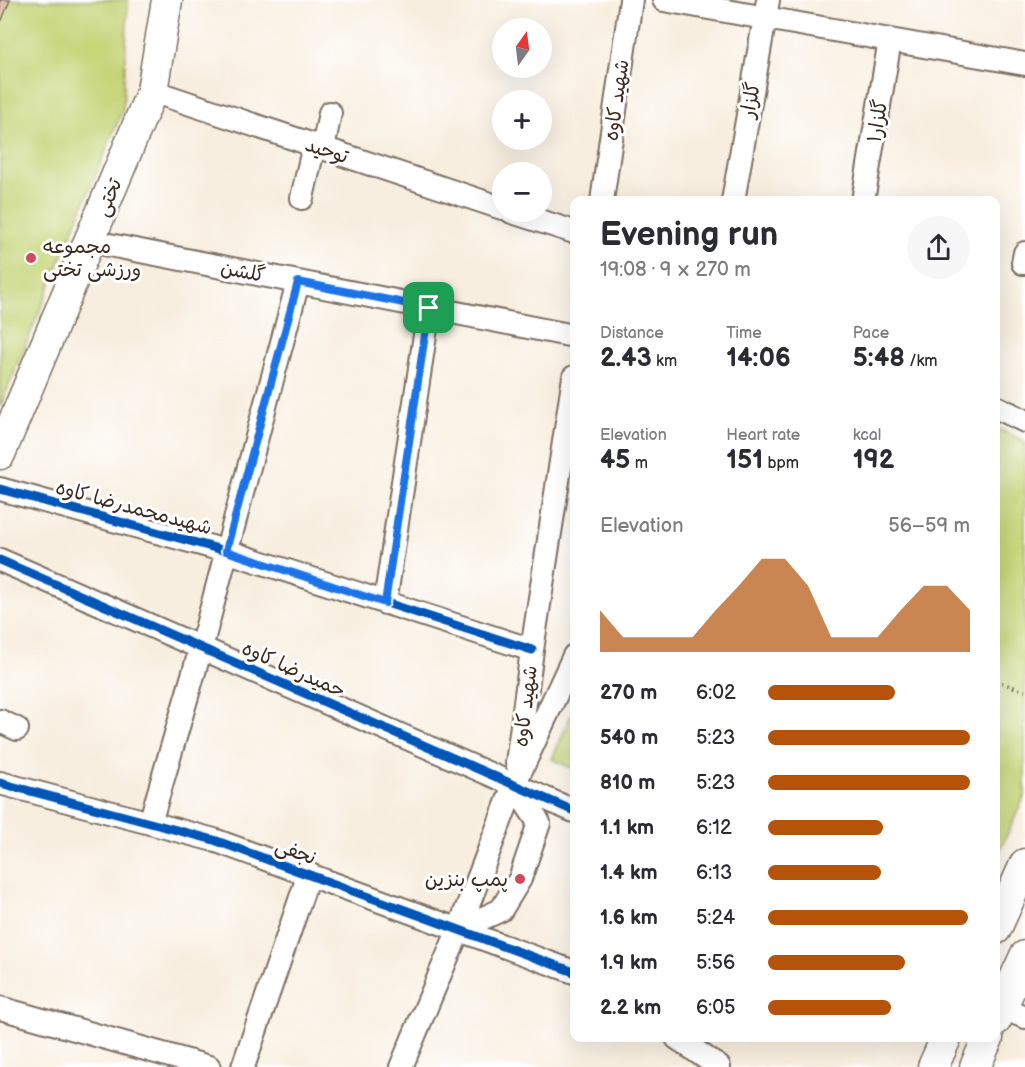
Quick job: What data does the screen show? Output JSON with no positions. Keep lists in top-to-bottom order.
{
  "streets": {
    "main road": ["تختی"],
    "street": [
      "شهید کاوه",
      "گلزار",
      "گلزار۱",
      "توحید",
      "گلشن",
      "شهیدمحمدرضا کاوه",
      "حمیدرضا کاوه",
      "نجفی"
    ]
  },
  "crossings": [
    ["شهید کاوه", "شهیدمحمدرضا کاوه"],
    ["شهید کاوه", "حمیدرضا کاوه"],
    ["توحید", "تختی"],
    ["تختی", "گلشن"]
  ],
  "places": ["مجموعه ورزشی تختی", "پمپ بنزین"],
  "north": "top",
  "page": {
    "map_buttons": ["+", "−"],
    "heading": ["Evening run", "19:08 · 9 × 270 m"],
    "stats": [
      ["Distance", "2.43 km"],
      ["Time", "14:06"],
      ["Pace", "5:48 /km"],
      ["Elevation", "45 m"],
      ["Heart rate", "151 bpm"],
      ["kcal", "192"]
    ],
    "chart": ["Elevation", "56–59 m"],
    "list": [
      {
        "name": "270 m",
        "note": "6:02"
      },
      {
        "name": "540 m",
        "note": "5:23"
      },
      {
        "name": "810 m",
        "note": "5:23"
      },
      {
        "name": "1.1 km",
        "note": "6:12"
      },
      {
        "name": "1.4 km",
        "note": "6:13"
      },
      {
        "name": "1.6 km",
        "note": "5:24"
      },
      {
        "name": "1.9 km",
        "note": "5:56"
      },
      {
        "name": "2.2 km",
        "note": "6:05"
      }
    ]
  }
}
